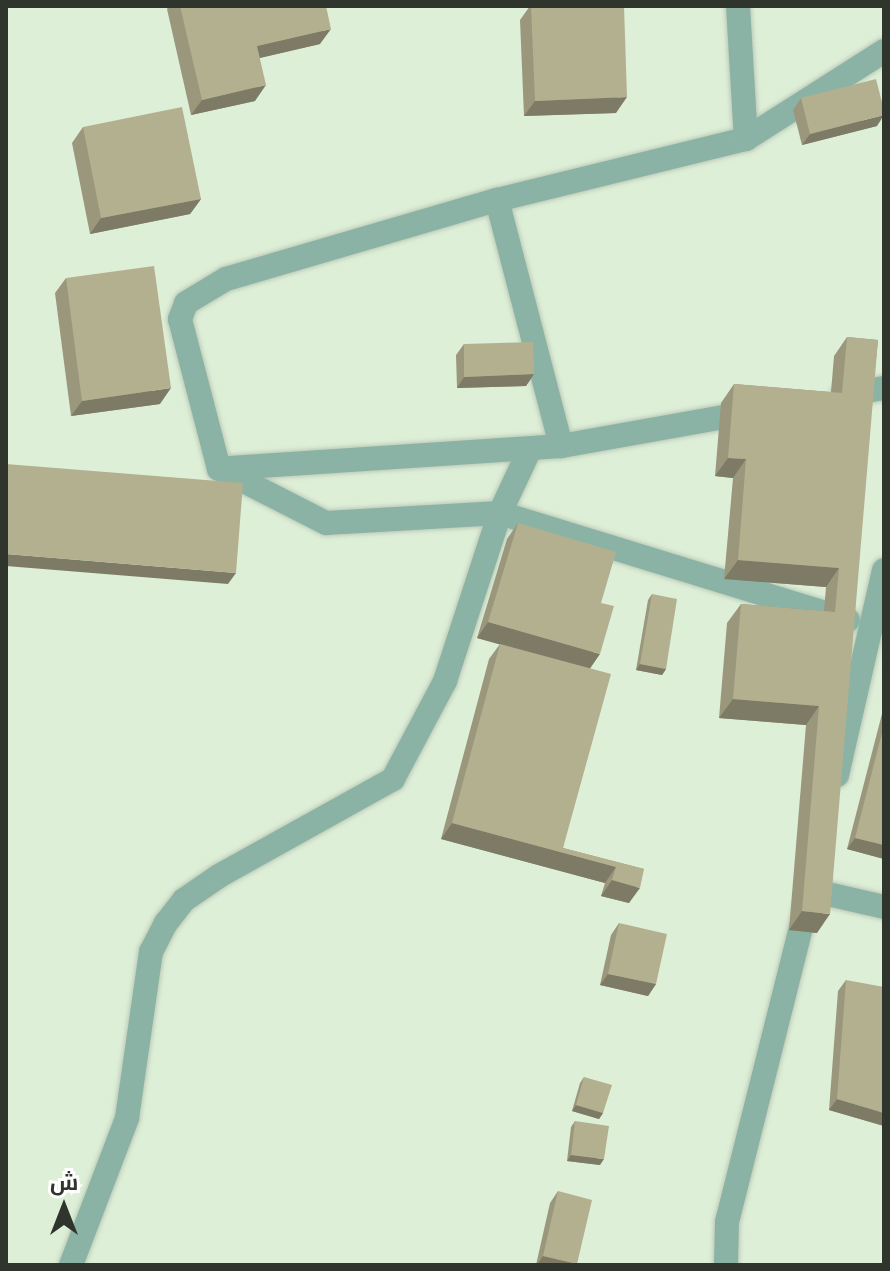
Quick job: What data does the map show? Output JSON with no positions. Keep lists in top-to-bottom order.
{
  "north": "top"
}
